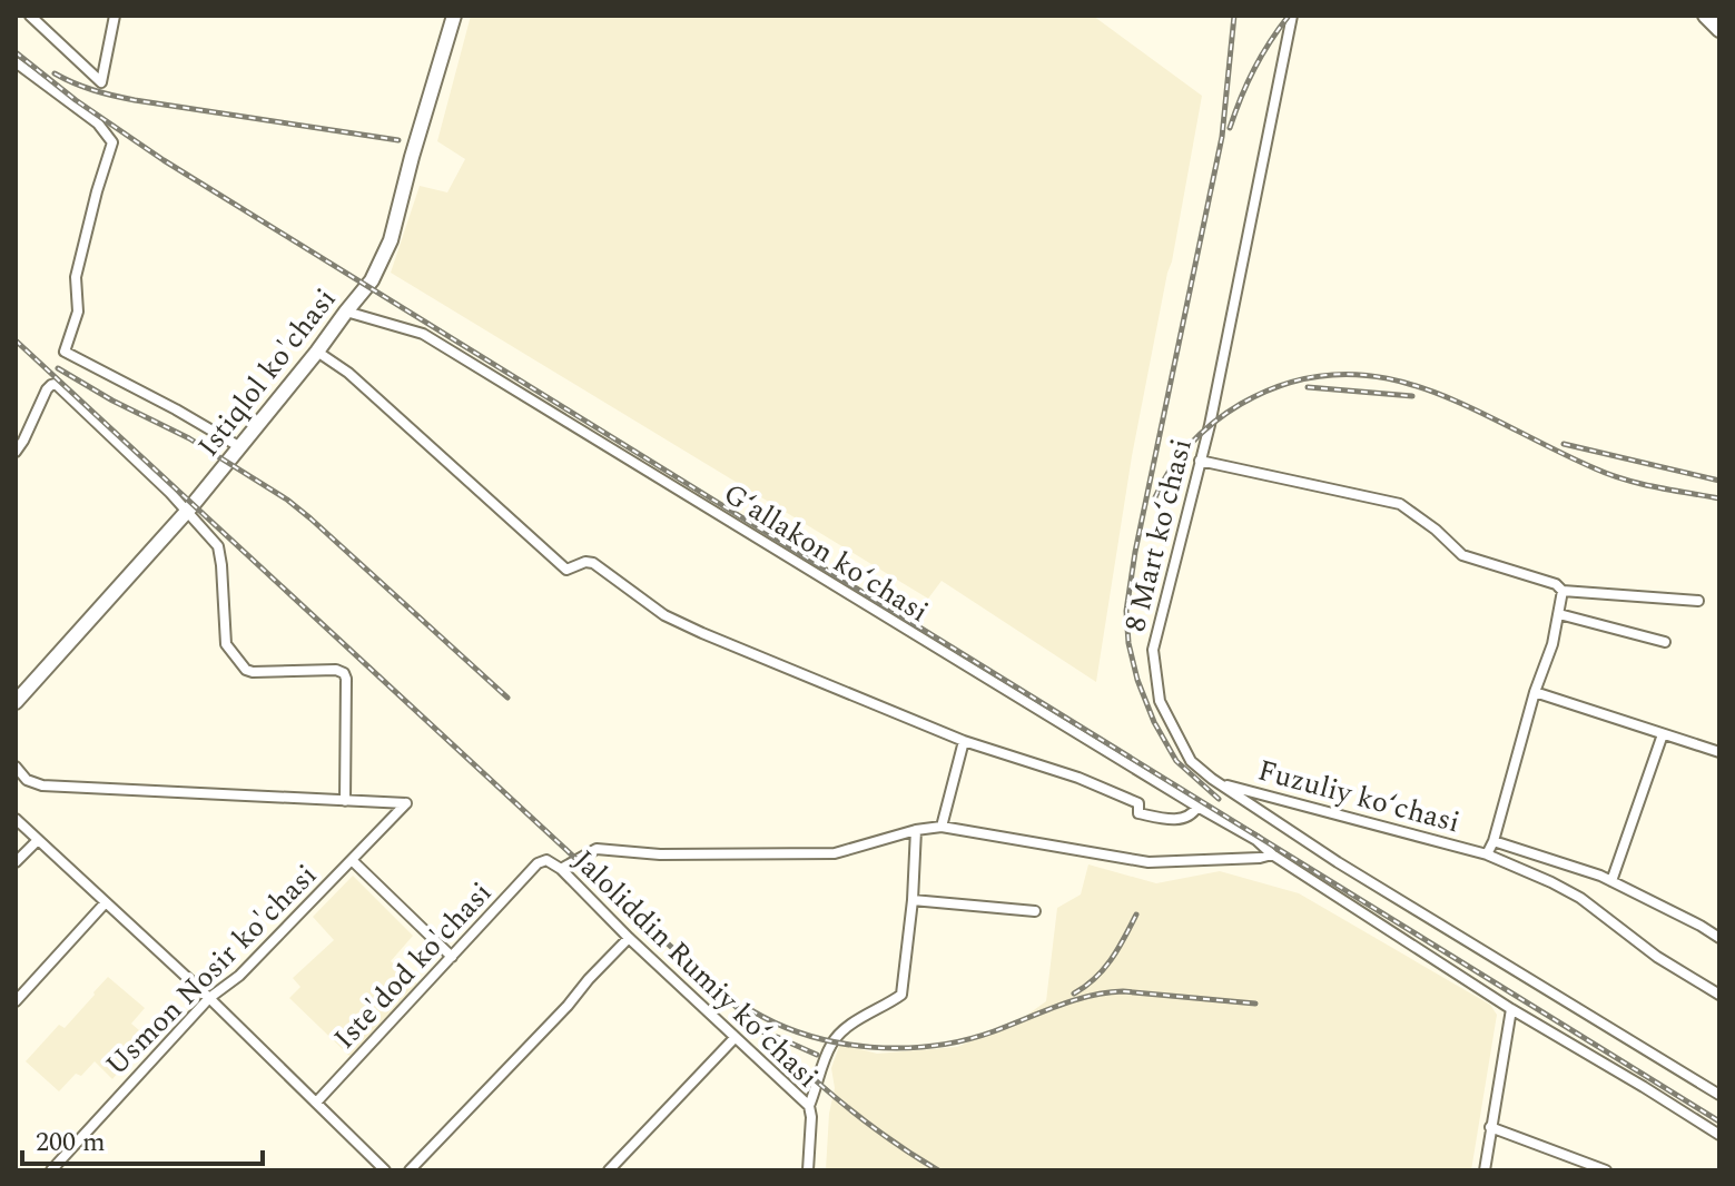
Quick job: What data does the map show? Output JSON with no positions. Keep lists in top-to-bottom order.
{
  "streets": {
    "main road": ["Istiqlol ko'chasi"],
    "street": [
      "8 Mart koʻchasi",
      "Gʻallakon koʻchasi",
      "Fuzuliy koʻchasi",
      "Iste'dod ko'chasi",
      "Jaloliddin Rumiy koʻchasi",
      "Usmon Nosir ko'chasi"
    ]
  },
  "crossings": [
    ["Istiqlol ko'chasi", "Gʻallakon koʻchasi"],
    ["8 Mart koʻchasi", "Fuzuliy koʻchasi"],
    ["Iste'dod ko'chasi", "Jaloliddin Rumiy koʻchasi"]
  ],
  "scale_bar": "200 m"
}
